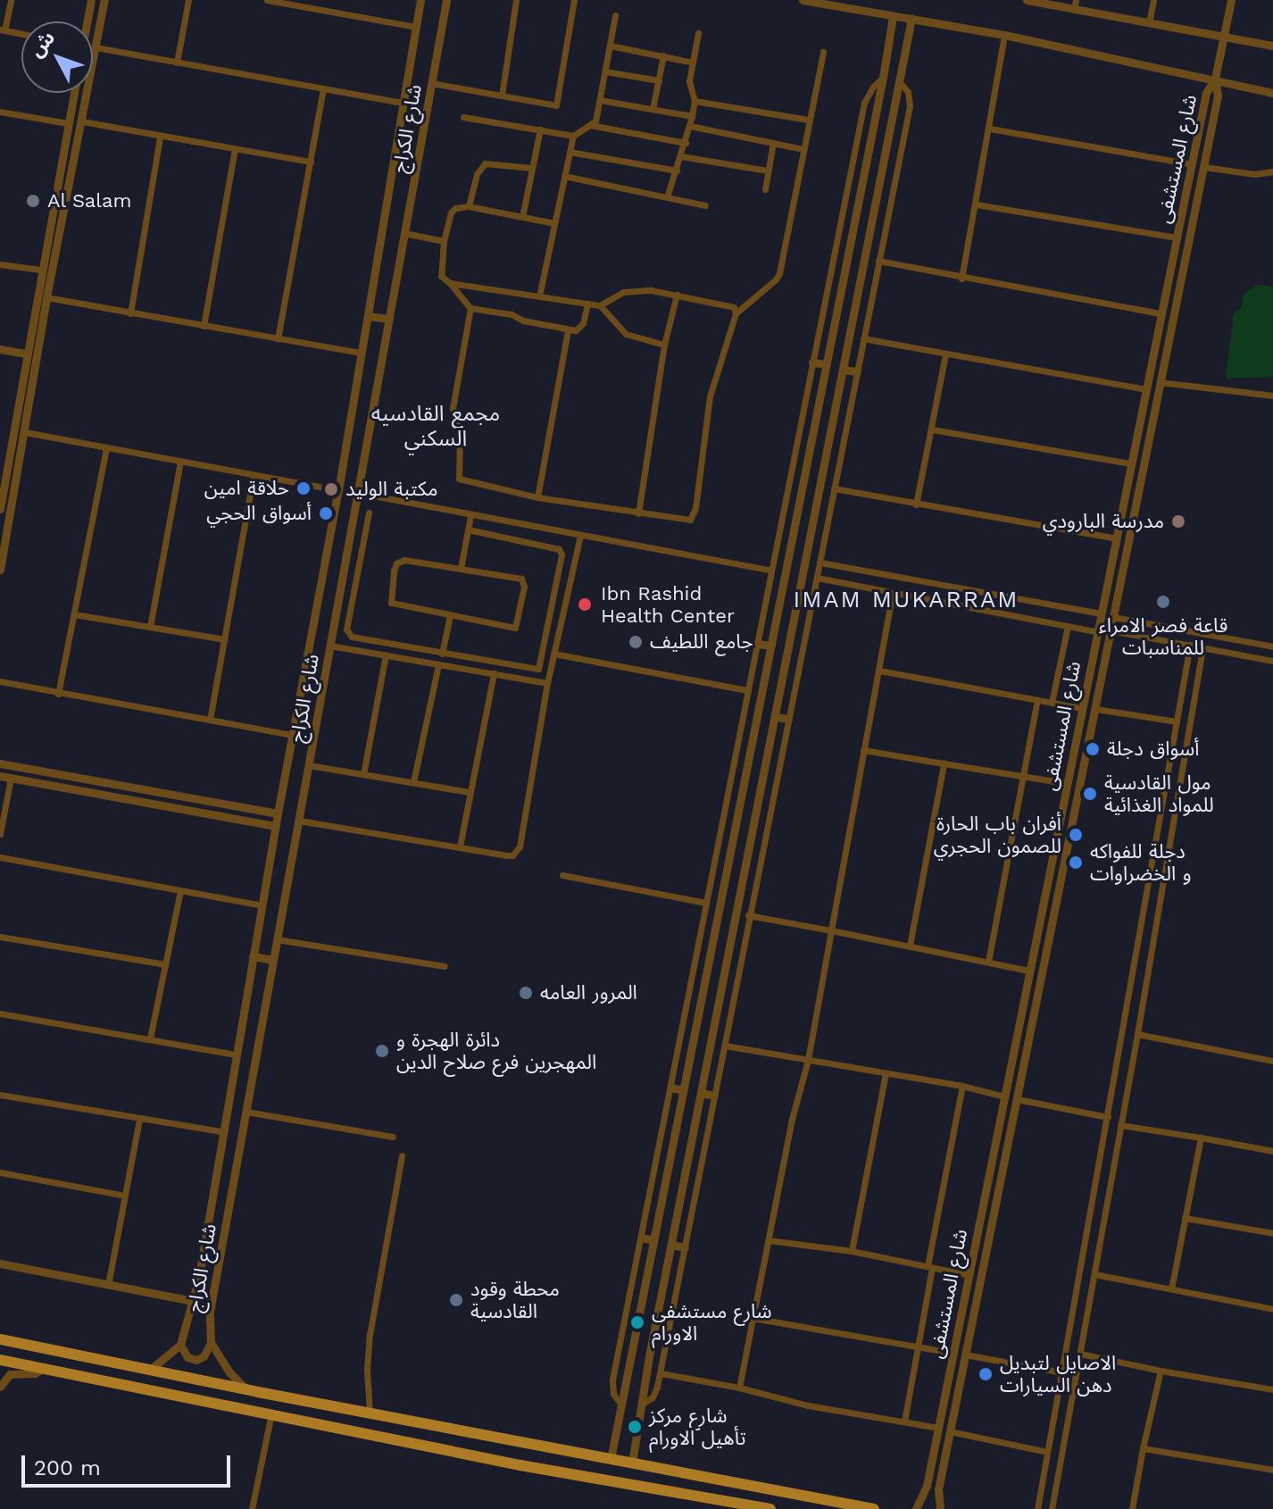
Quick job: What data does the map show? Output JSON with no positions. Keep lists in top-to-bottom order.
{
  "streets": {
    "street": ["شارع الكراج", "شارع المستشفى"]
  },
  "districts": ["مجمع القادسيه السكني", "IMAM MUKARRAM"],
  "places": [
    "Al Salam",
    "حلاقة امين",
    "مكتبة الوليد",
    "أسواق الحجي",
    "مدرسة البارودي",
    "قاعة فصر الامراء للمناسبات",
    "Ibn Rashid Health Center",
    "جامع اللطیف",
    "أسواق دجلة",
    "مول القادسية للمواد الغذائية",
    "أفران باب الحارة للصمون الحجري",
    "دجلة للفواكه و الخضراوات",
    "المرور العامه",
    "دائرة الهجرة و المهجرين فرع صلاح الدين",
    "محطة وقود القادسية",
    "شارع مستشفى الاورام",
    "الاصايل لتبديل دهن السيارات",
    "شارع مركز تأهيل الاورام"
  ],
  "scale_bar": "200 m",
  "north": "top left"
}
